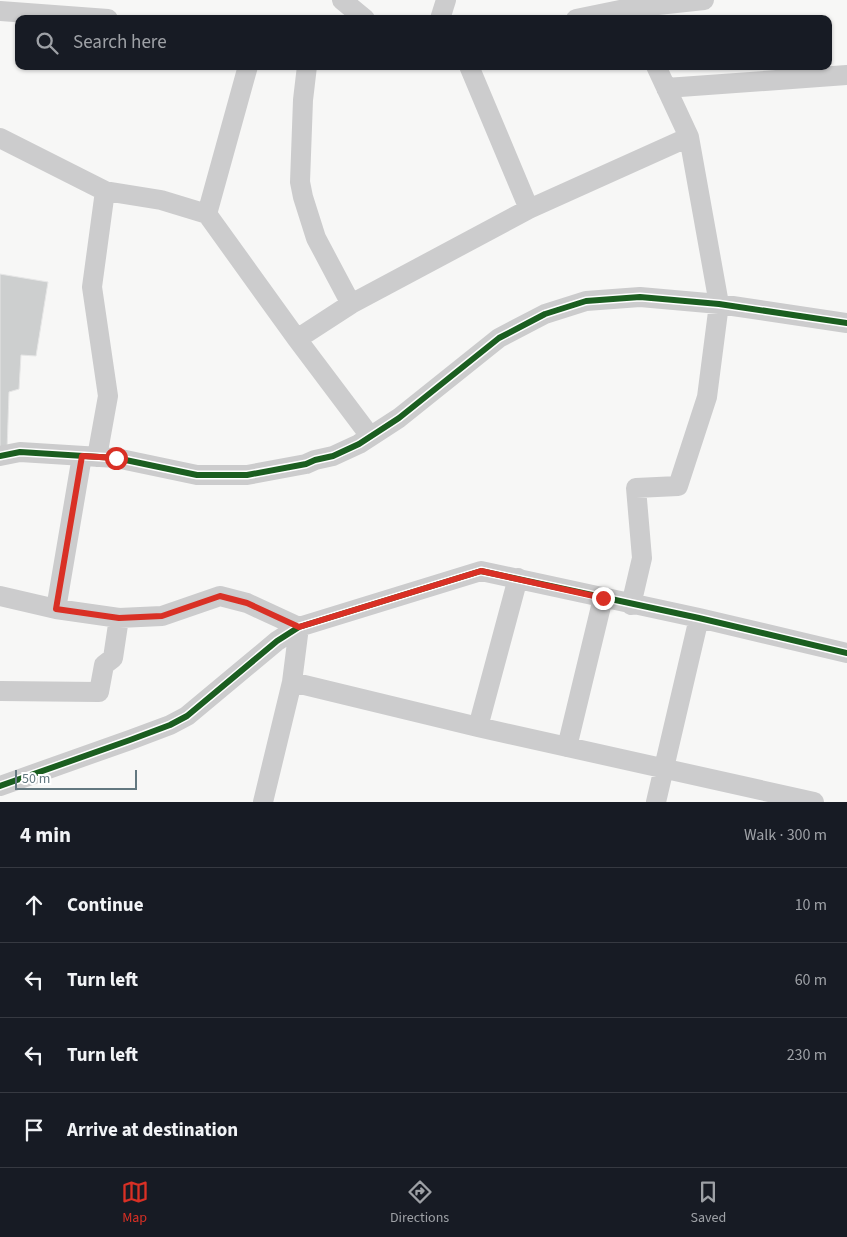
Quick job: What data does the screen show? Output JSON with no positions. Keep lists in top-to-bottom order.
{
  "scale_bar": "50 m",
  "page": {
    "search": "Search here",
    "scale": "50 m",
    "heading": ["4 min", "Walk · 300 m"],
    "list": [
      ["Continue", "10 m"],
      ["Turn left", "60 m"],
      ["Turn left", "230 m"],
      "Arrive at destination"
    ],
    "nav": ["Map", "Directions", "Saved"]
  }
}
